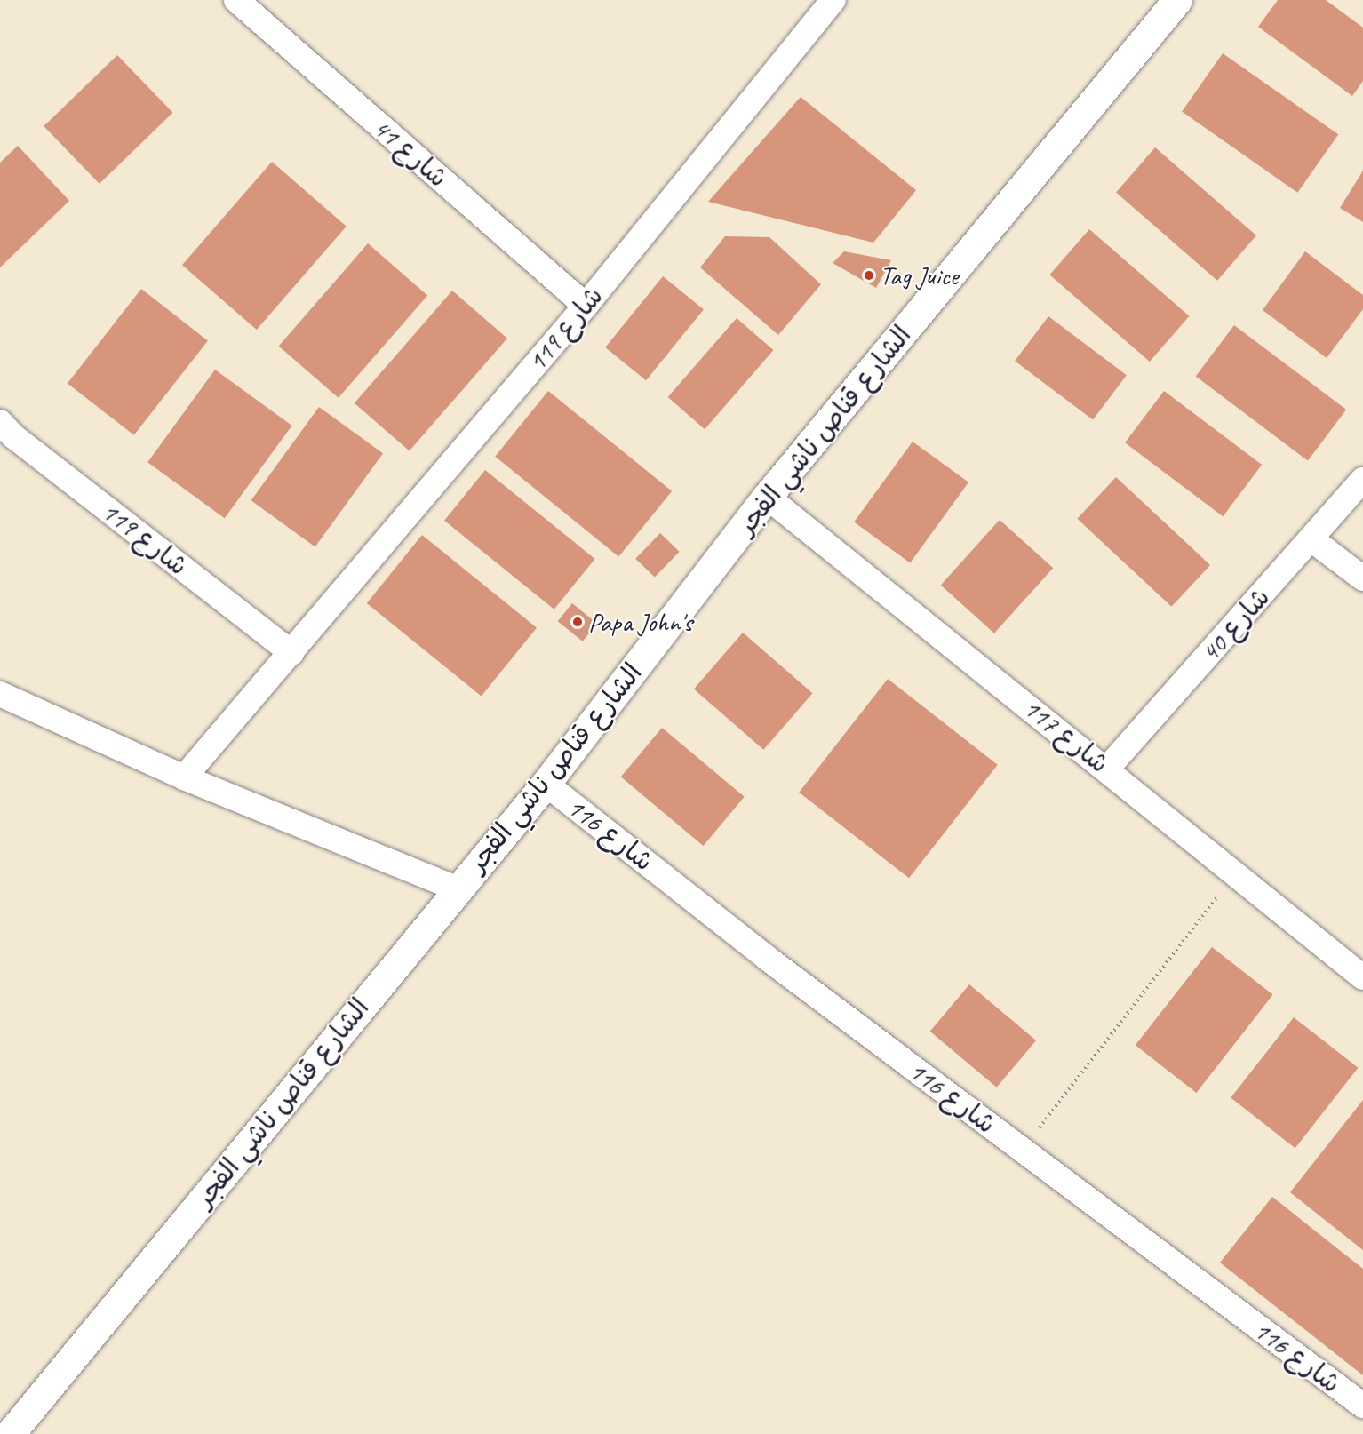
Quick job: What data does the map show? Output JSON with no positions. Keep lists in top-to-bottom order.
{
  "streets": {
    "street": [
      "شارع 41",
      "شارع 119",
      "الشارع قناص ناشي الفجر",
      "شارع 40",
      "شارع 117",
      "شارع 116"
    ]
  },
  "crossings": [
    ["شارع 41", "شارع 119"],
    ["الشارع قناص ناشي الفجر", "شارع 117"],
    ["الشارع قناص ناشي الفجر", "شارع 116"],
    ["شارع 40", "شارع 117"]
  ],
  "places": ["Tag Juice", "Papa John's"]
}
